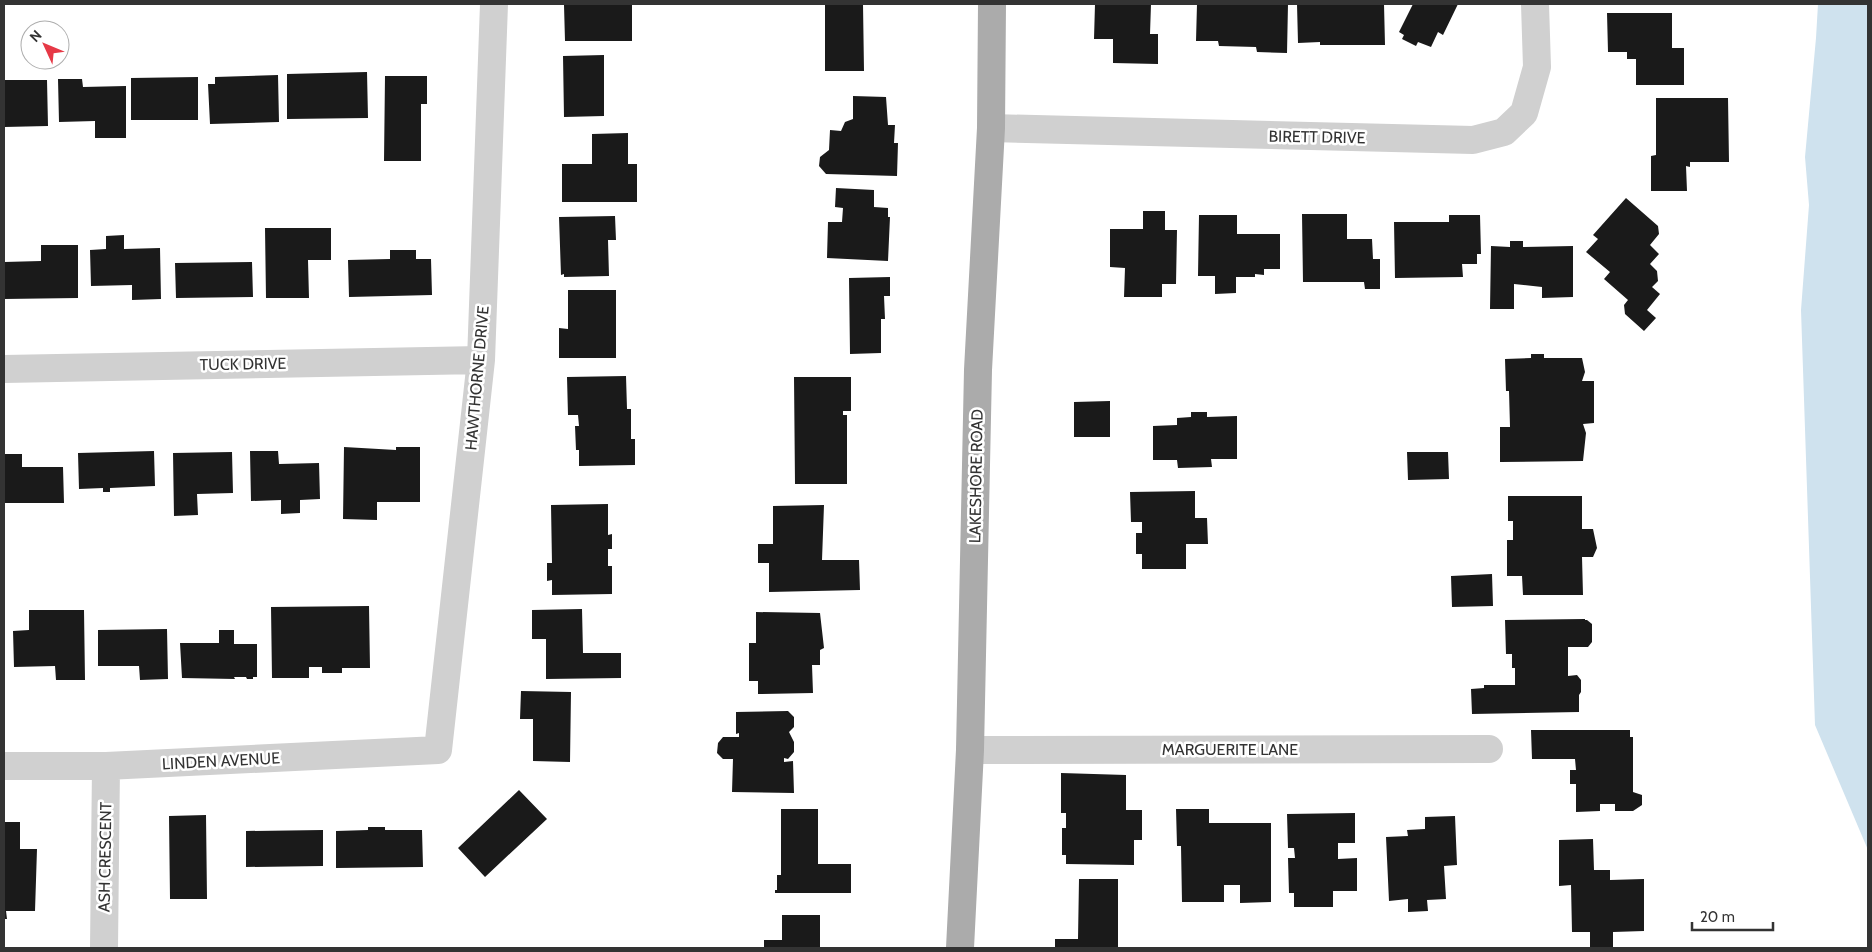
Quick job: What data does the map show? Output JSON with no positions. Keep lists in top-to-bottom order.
{
  "streets": {
    "main road": ["LAKESHORE ROAD"],
    "street": [
      "BIRETT DRIVE",
      "TUCK DRIVE",
      "HAWTHORNE DRIVE",
      "MARGUERITE LANE",
      "LINDEN AVENUE",
      "ASH CRESCENT"
    ]
  },
  "crossings": [
    ["BIRETT DRIVE", "LAKESHORE ROAD"],
    ["TUCK DRIVE", "HAWTHORNE DRIVE"],
    ["HAWTHORNE DRIVE", "LINDEN AVENUE"],
    ["LAKESHORE ROAD", "MARGUERITE LANE"],
    ["LINDEN AVENUE", "ASH CRESCENT"]
  ],
  "scale_bar": "20 m",
  "north": "top left"
}
